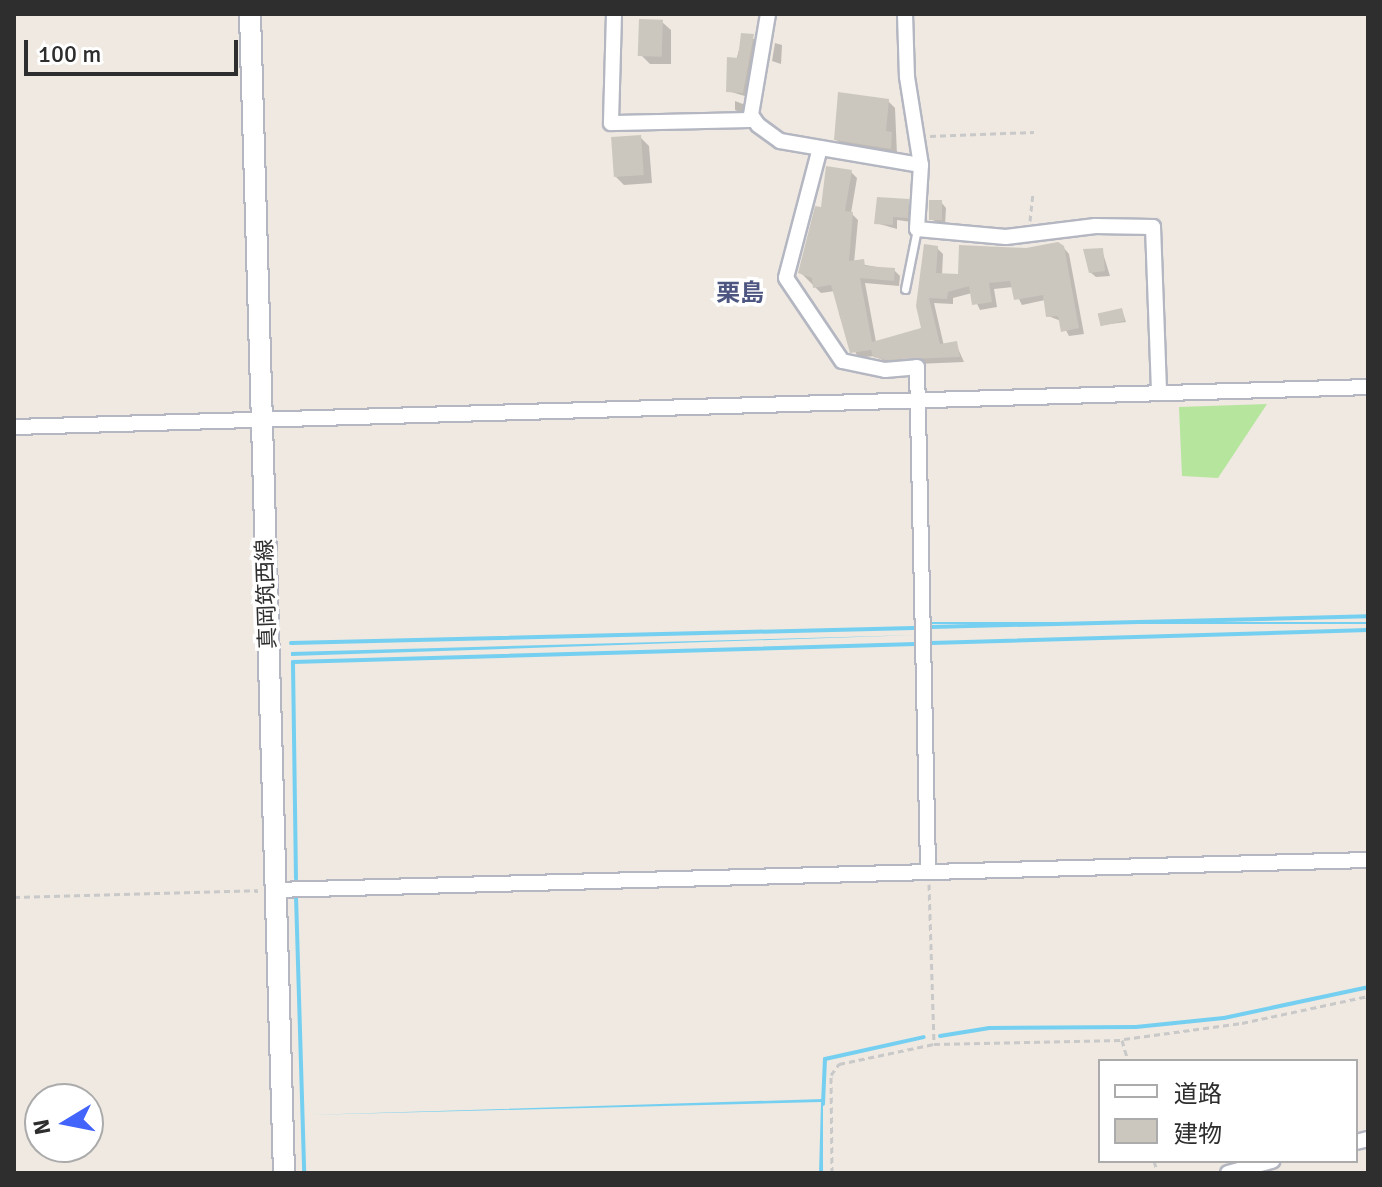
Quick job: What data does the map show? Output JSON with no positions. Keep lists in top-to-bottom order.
{
  "streets": {
    "main road": ["真岡筑西線"]
  },
  "districts": ["栗島"],
  "legend": ["道路", "建物"],
  "scale_bar": "100 m",
  "north": "left"
}
